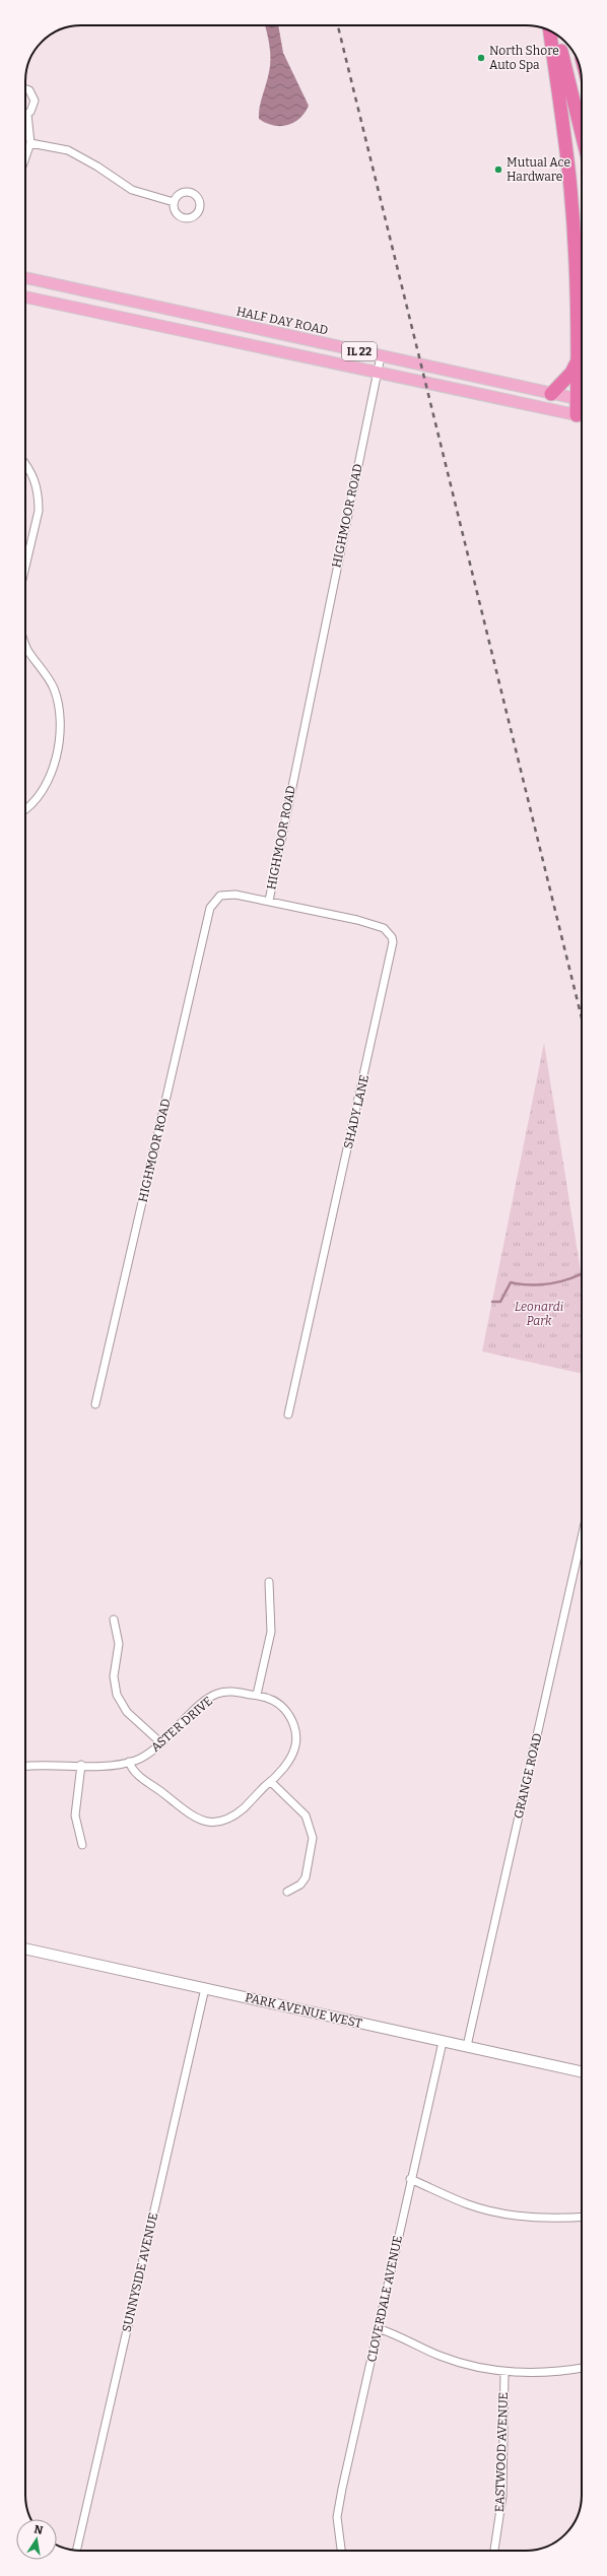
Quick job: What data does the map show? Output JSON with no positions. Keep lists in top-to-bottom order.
{
  "streets": {
    "main road": ["HALF DAY ROAD", "IL 22"],
    "street": [
      "HIGHMOOR ROAD",
      "SHADY LANE",
      "ASTER DRIVE",
      "GRANGE ROAD",
      "PARK AVENUE WEST",
      "SUNNYSIDE AVENUE",
      "CLOVERDALE AVENUE",
      "EASTWOOD AVENUE"
    ]
  },
  "crossings": [
    ["HALF DAY ROAD", "HIGHMOOR ROAD"],
    ["IL 22", "HIGHMOOR ROAD"],
    ["HIGHMOOR ROAD", "SHADY LANE"],
    ["GRANGE ROAD", "PARK AVENUE WEST"],
    ["PARK AVENUE WEST", "SUNNYSIDE AVENUE"],
    ["PARK AVENUE WEST", "CLOVERDALE AVENUE"]
  ],
  "parks": ["Leonardi Park"],
  "places": ["North Shore Auto Spa", "Mutual Ace Hardware"],
  "north": "top"
}
